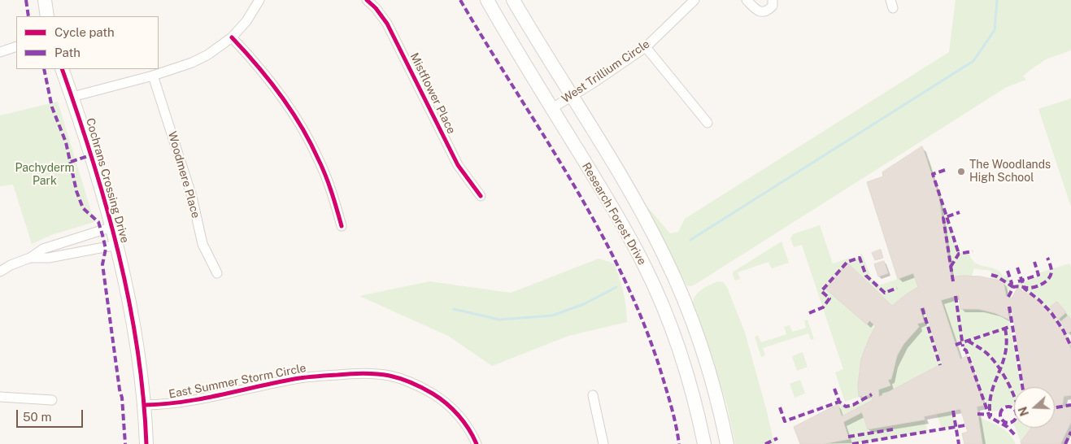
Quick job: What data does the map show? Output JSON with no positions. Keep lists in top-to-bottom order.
{
  "streets": {
    "main road": ["Cochrans Crossing Drive", "Research Forest Drive"],
    "street": [
      "West Trillium Circle",
      "Mistflower Place",
      "Woodmere Place",
      "East Summer Storm Circle"
    ]
  },
  "crossings": [
    ["West Trillium Circle", "Research Forest Drive"],
    ["Cochrans Crossing Drive", "East Summer Storm Circle"]
  ],
  "parks": ["Pachyderm Park"],
  "places": ["The Woodlands High School"],
  "legend": ["Cycle path", "Path"],
  "scale_bar": "50 m",
  "north": "left"
}
